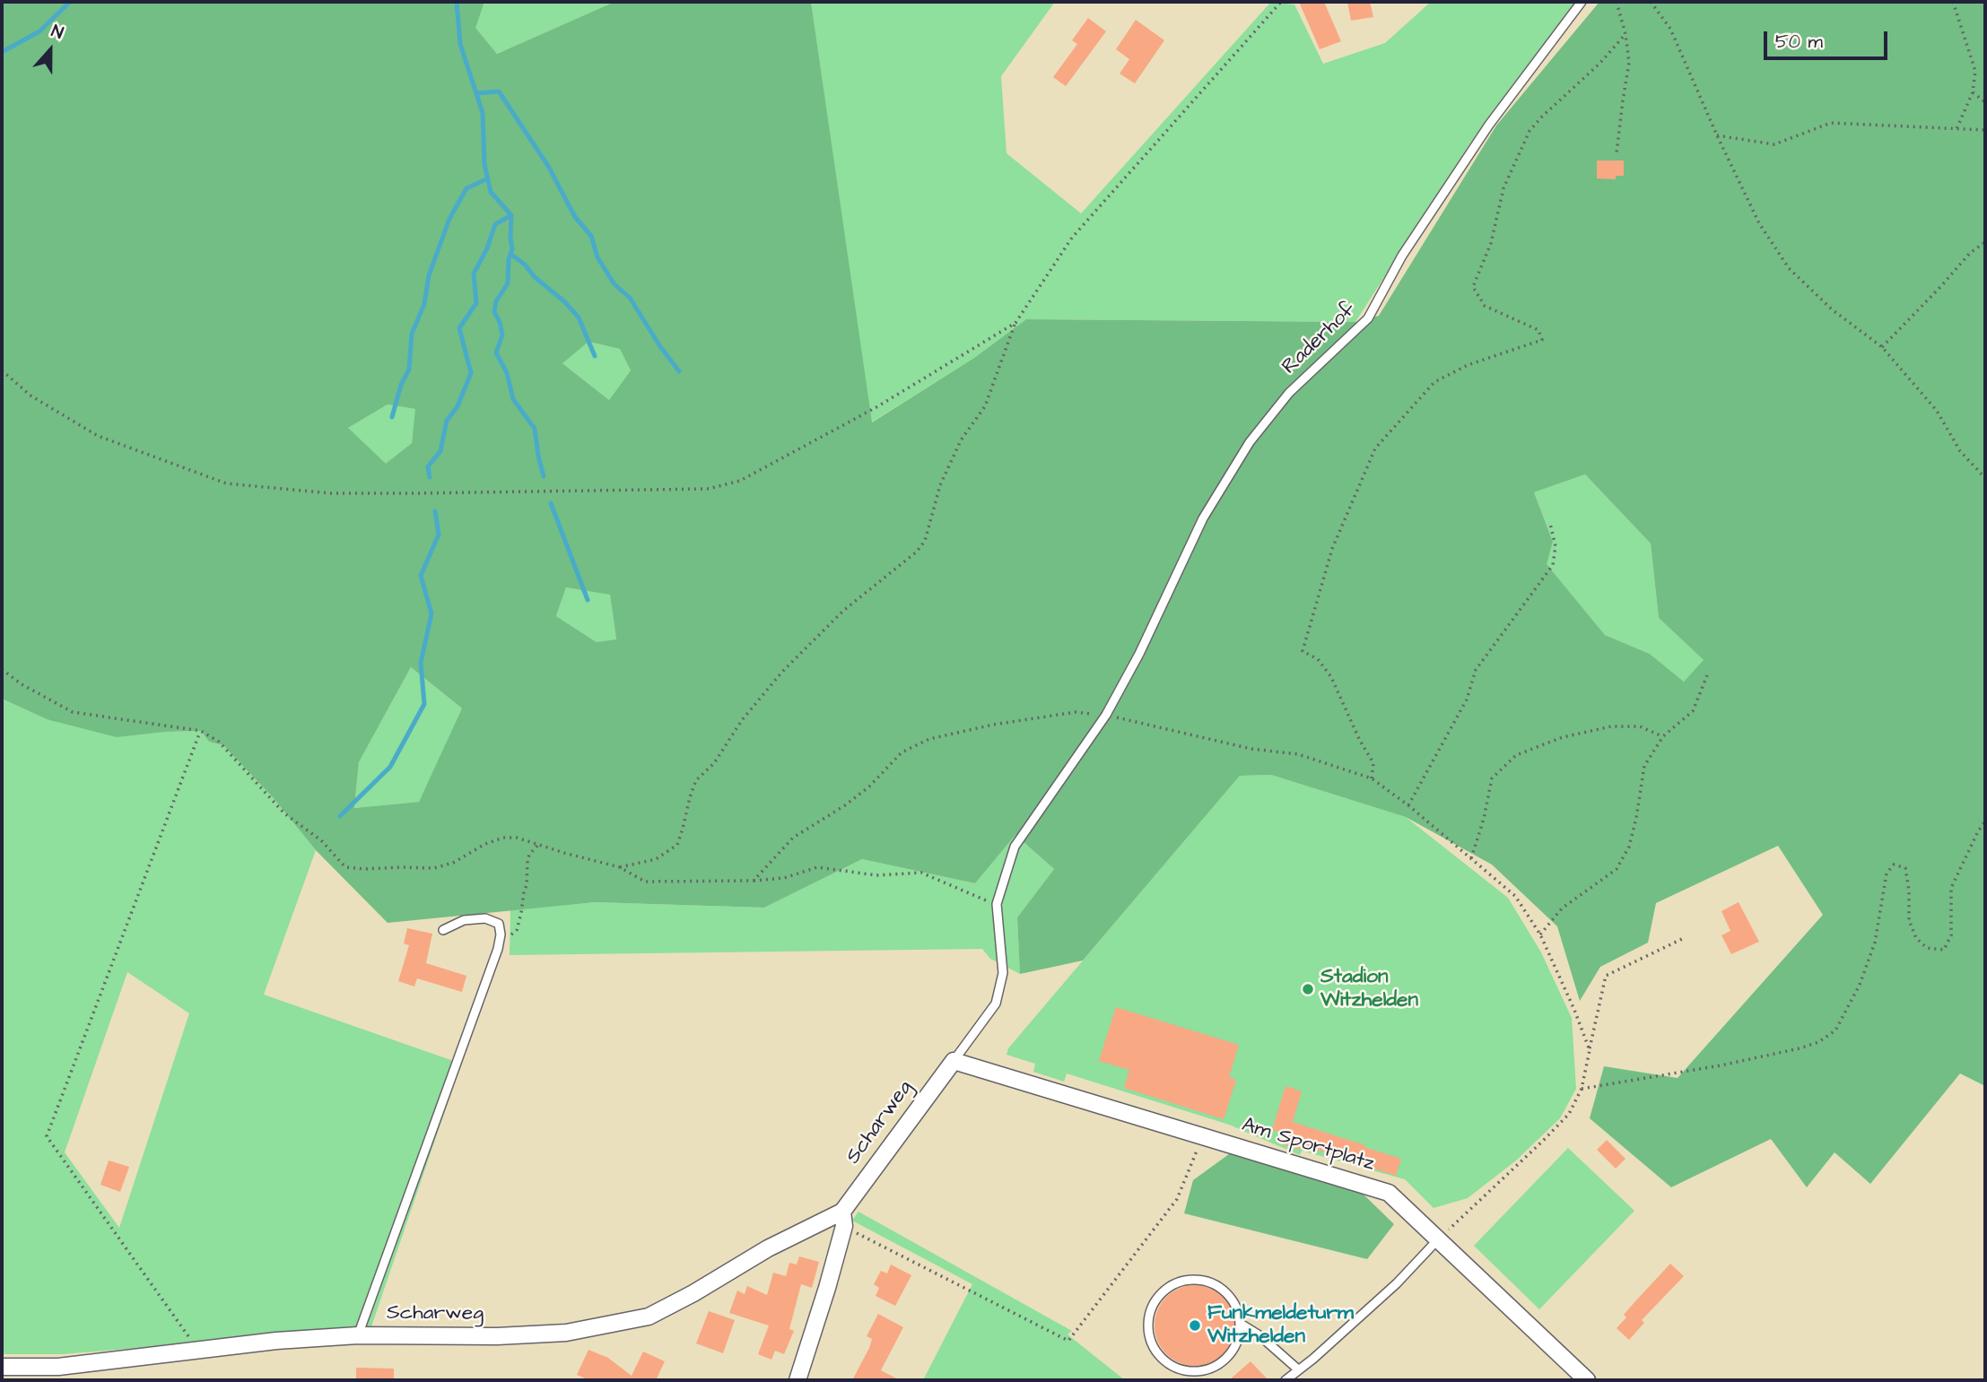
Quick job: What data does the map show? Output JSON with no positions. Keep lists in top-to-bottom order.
{
  "streets": {
    "street": ["Scharweg", "Am Sportplatz"],
    "lane": ["Raderhof"]
  },
  "crossings": [
    ["Scharweg", "Am Sportplatz"]
  ],
  "places": ["Stadion Witzhelden", "Funkmeldeturm Witzhelden"],
  "scale_bar": "50 m",
  "north": "top"
}
